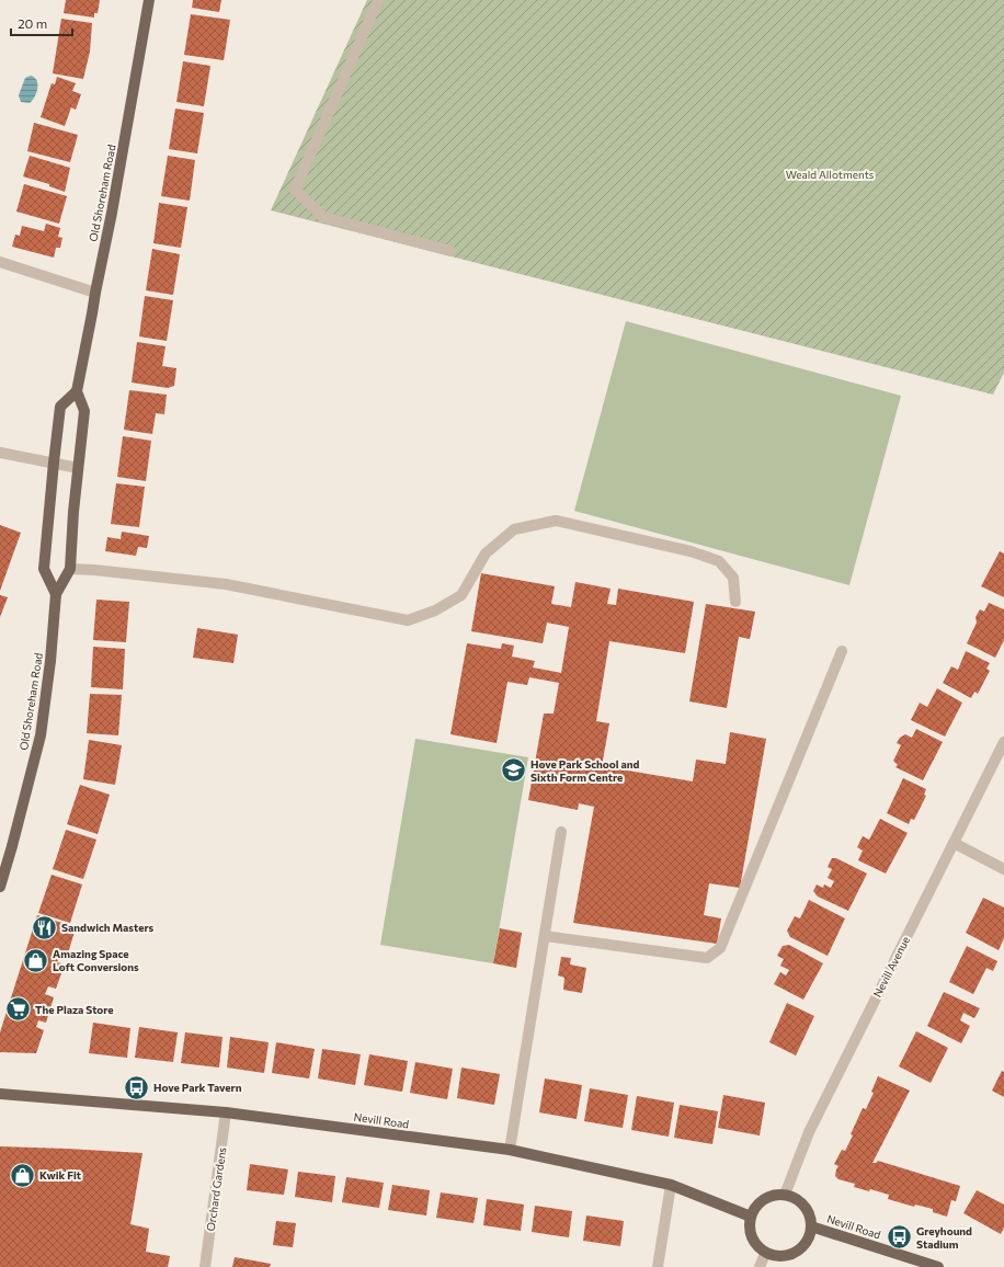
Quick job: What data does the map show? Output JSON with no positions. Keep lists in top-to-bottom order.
{
  "streets": {
    "main road": ["Old Shoreham Road", "Nevill Road"],
    "street": ["Nevill Avenue", "Orchard Gardens"]
  },
  "crossings": [
    ["Nevill Avenue", "Nevill Road"],
    ["Nevill Road", "Orchard Gardens"]
  ],
  "parks": ["Weald Allotments"],
  "places": {
    "school or university": ["Hove Park School and Sixth Form Centre"],
    "restaurant": ["Sandwich Masters"],
    "shop": ["Amazing Space Loft Conversions", "Kwik Fit"],
    "supermarket": ["The Plaza Store"],
    "bus stop": ["Hove Park Tavern", "Greyhound Stadium"]
  },
  "scale_bar": "20 m"
}
